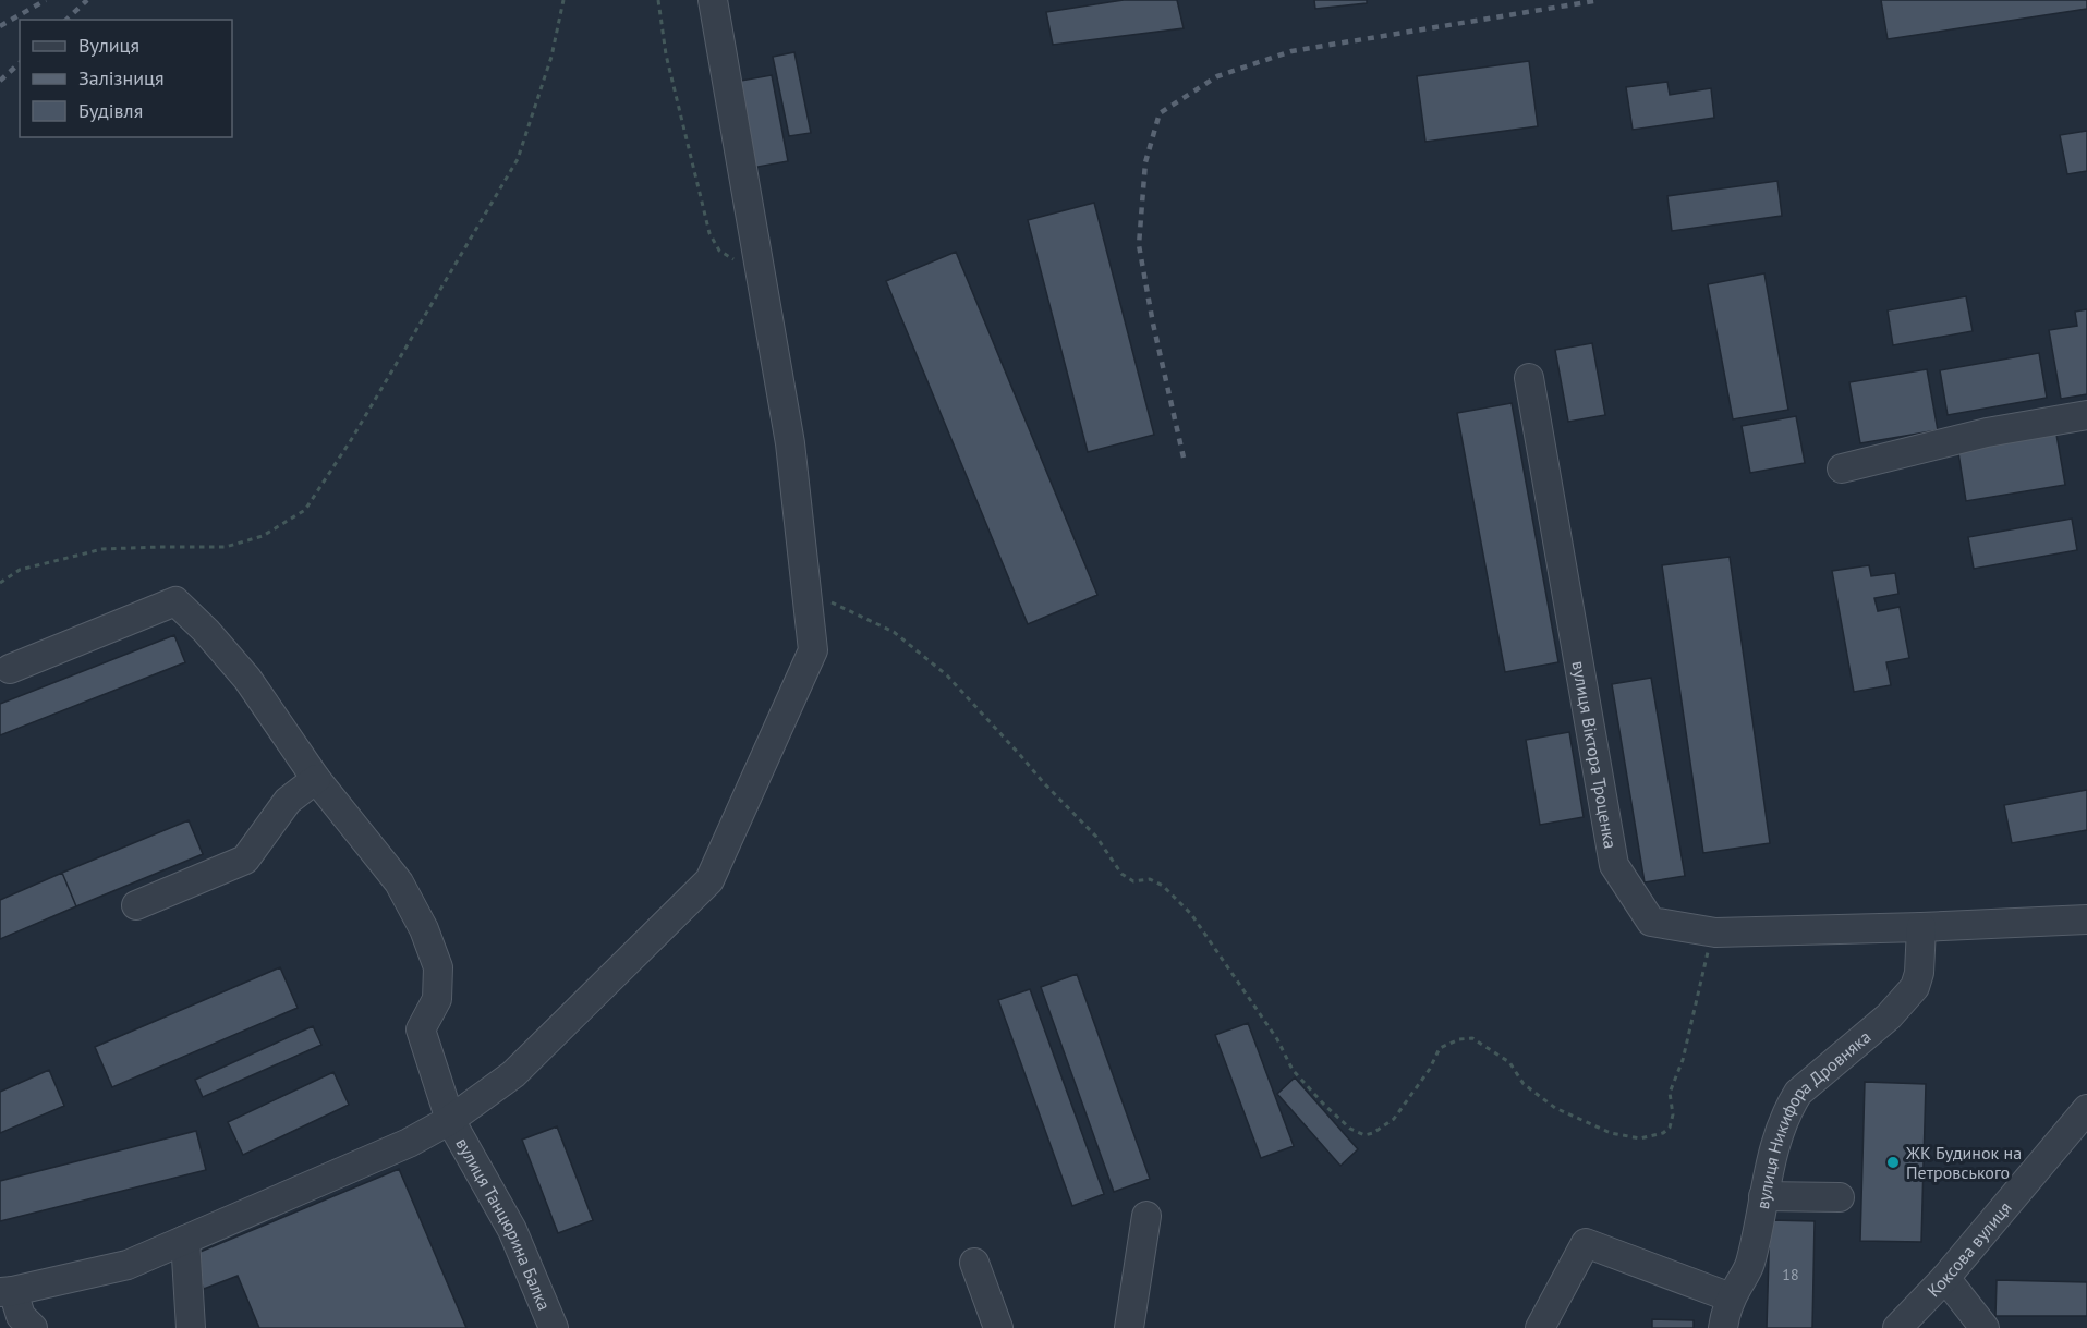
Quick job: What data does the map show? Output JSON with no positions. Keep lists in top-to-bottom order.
{
  "streets": {
    "street": [
      "вулиця Віктора Троценка",
      "вулиця Никифора Дровняка",
      "вулиця Танцюрина Балка",
      "Коксова вулиця"
    ]
  },
  "crossings": [
    ["вулиця Віктора Троценка", "вулиця Никифора Дровняка"]
  ],
  "places": ["ЖК Будинок на Петровського"],
  "house_numbers": ["18"],
  "legend": ["Вулиця", "Залізниця", "Будівля"]
}
